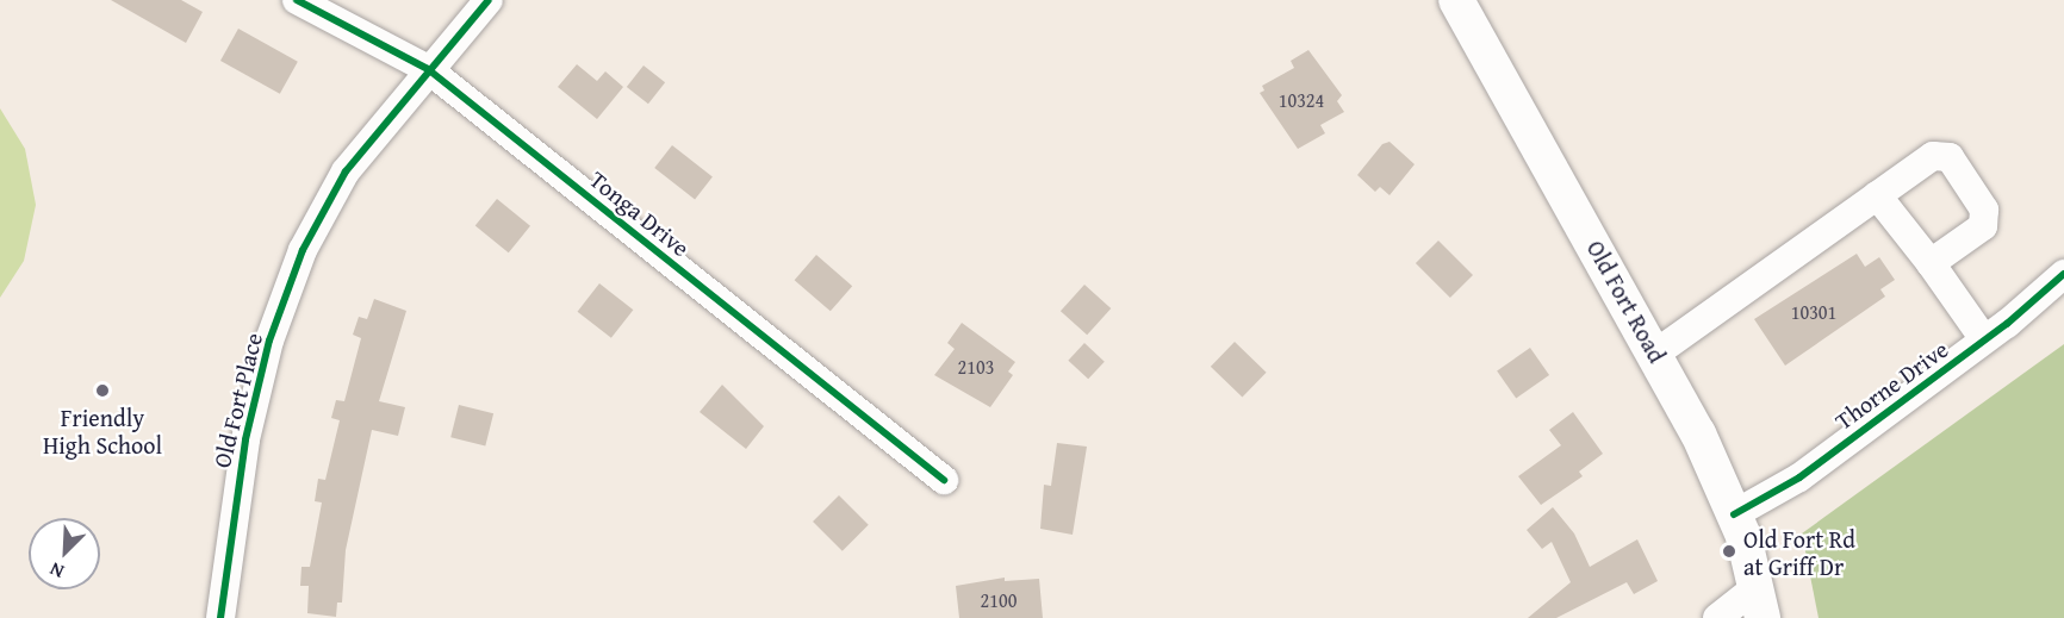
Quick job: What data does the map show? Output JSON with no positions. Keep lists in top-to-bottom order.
{
  "streets": {
    "main road": ["Old Fort Road"],
    "street": ["Tonga Drive", "Thorne Drive", "Old Fort Place"]
  },
  "crossings": [
    ["Tonga Drive", "Old Fort Place"],
    ["Old Fort Road", "Thorne Drive"]
  ],
  "places": ["Friendly High School", "Old Fort Rd at Griff Dr"],
  "house_numbers": [
    "10324",
    "10301",
    "2103",
    "2100"
  ],
  "north": "bottom left"
}
